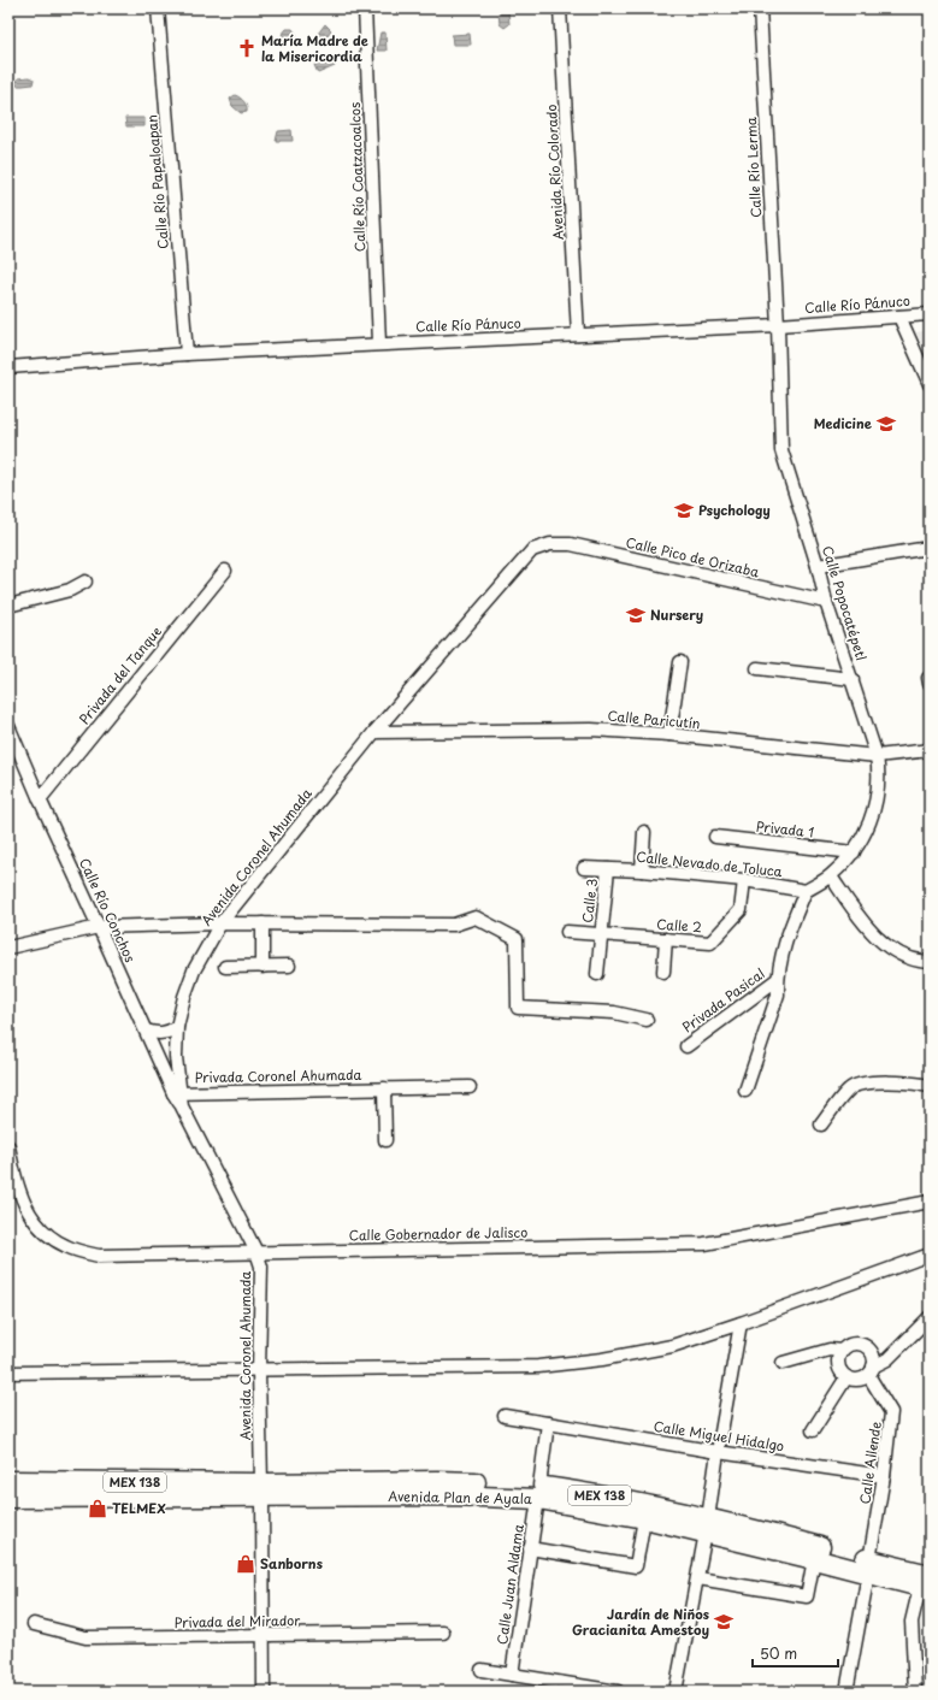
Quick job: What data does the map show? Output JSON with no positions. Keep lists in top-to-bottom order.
{
  "streets": {
    "main road": ["MEX 138", "Avenida Plan de Ayala"],
    "street": [
      "Calle Río Lerma",
      "Avenida Río Colorado",
      "Calle Río Coatzacoalcos",
      "Calle Río Papaloapan",
      "Calle Río Pánuco",
      "Calle Pico de Orizaba",
      "Calle Popocatépetl",
      "Privada del Tanque",
      "Calle Paricutín",
      "Privada 1",
      "Avenida Coronel Ahumada",
      "Calle Nevado de Toluca",
      "Calle 3",
      "Calle Río Conchos",
      "Calle 2",
      "Privada Pasical",
      "Privada Coronel Ahumada",
      "Calle Gobernador de Jalisco",
      "Calle Miguel Hidalgo",
      "Calle Allende",
      "Calle Juan Aldama",
      "Privada del Mirador"
    ]
  },
  "crossings": [
    ["Calle Río Lerma", "Calle Río Pánuco"],
    ["Calle Río Lerma", "Calle Popocatépetl"],
    ["Avenida Río Colorado", "Calle Río Pánuco"],
    ["Calle Río Coatzacoalcos", "Calle Río Pánuco"],
    ["Calle Río Papaloapan", "Calle Río Pánuco"],
    ["Calle Río Pánuco", "Calle Popocatépetl"],
    ["Calle Pico de Orizaba", "Calle Popocatépetl"],
    ["Calle Pico de Orizaba", "Avenida Coronel Ahumada"],
    ["Calle Popocatépetl", "Calle Paricutín"],
    ["Calle Popocatépetl", "Privada 1"],
    ["Privada del Tanque", "Calle Río Conchos"],
    ["Calle Paricutín", "Avenida Coronel Ahumada"],
    ["Avenida Coronel Ahumada", "Calle Río Conchos"],
    ["Avenida Coronel Ahumada", "Privada Coronel Ahumada"],
    ["Avenida Coronel Ahumada", "Calle Gobernador de Jalisco"],
    ["Avenida Coronel Ahumada", "Avenida Plan de Ayala"],
    ["Avenida Coronel Ahumada", "Privada del Mirador"],
    ["Calle Nevado de Toluca", "Calle 3"],
    ["Calle Nevado de Toluca", "Calle 2"],
    ["Calle 3", "Calle 2"],
    ["Calle Río Conchos", "Privada Coronel Ahumada"],
    ["Calle Miguel Hidalgo", "Calle Allende"],
    ["Calle Miguel Hidalgo", "Calle Juan Aldama"],
    ["Calle Allende", "Avenida Plan de Ayala"],
    ["Avenida Plan de Ayala", "Calle Juan Aldama"]
  ],
  "places": {
    "church": ["María Madre de la Misericordia"],
    "school or university": [
      "Medicine",
      "Psychology",
      "Nursery",
      "Jardín de Niños Gracianita Amestoy"
    ],
    "shop": ["TELMEX", "Sanborns"]
  },
  "scale_bar": "50 m"
}
